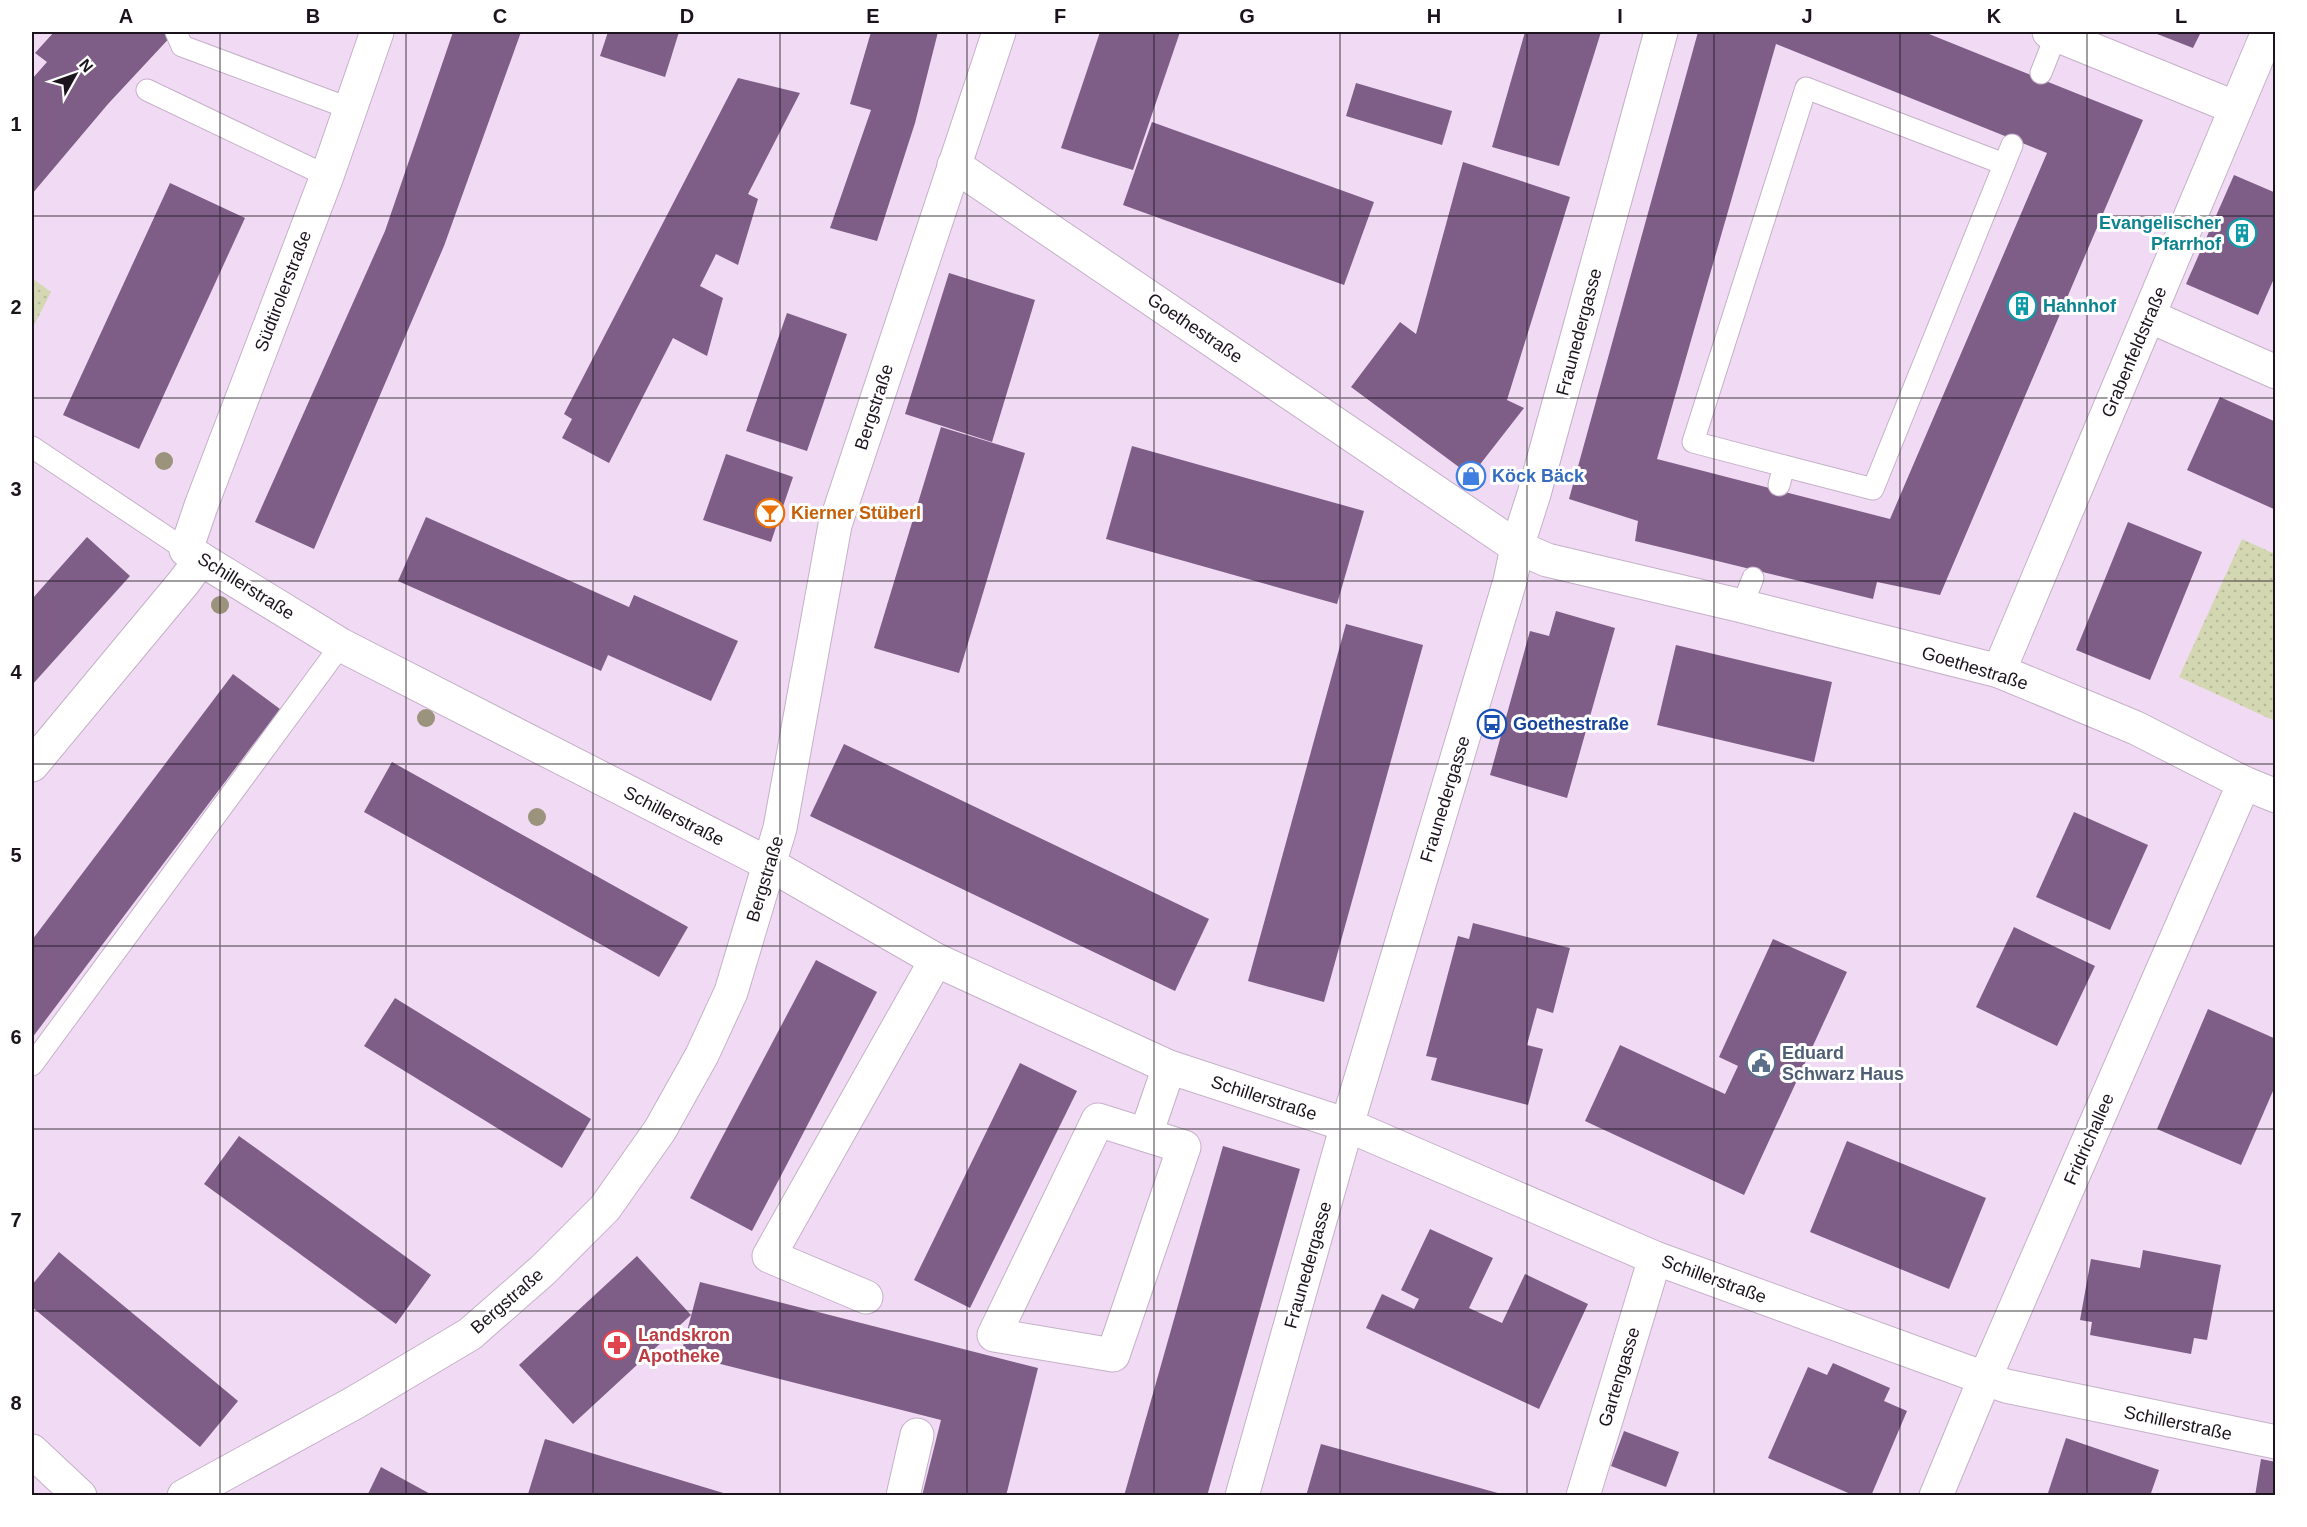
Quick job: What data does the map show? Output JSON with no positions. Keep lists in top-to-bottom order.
{
  "streets": {
    "street": [
      "Südtirolerstraße",
      "Goethestraße",
      "Fraunedergasse",
      "Grabenfeldstraße",
      "Bergstraße",
      "Schillerstraße",
      "Fridrichallee",
      "Gartengasse"
    ]
  },
  "crossings": [
    ["Südtirolerstraße", "Schillerstraße"],
    ["Goethestraße", "Fraunedergasse"],
    ["Goethestraße", "Grabenfeldstraße"],
    ["Goethestraße", "Bergstraße"],
    ["Goethestraße", "Fridrichallee"],
    ["Fraunedergasse", "Schillerstraße"],
    ["Bergstraße", "Schillerstraße"],
    ["Schillerstraße", "Fridrichallee"],
    ["Schillerstraße", "Gartengasse"]
  ],
  "places": {
    "building": ["Evangelischer Pfarrhof", "Hahnhof"],
    "shop": ["Köck Bäck"],
    "bar": ["Kierner Stüberl"],
    "bus stop": ["Goethestraße"],
    "public building": ["Eduard Schwarz Haus"],
    "pharmacy": ["Landskron Apotheke"]
  },
  "north": "top right",
  "grid": {
    "columns": [
      "A",
      "B",
      "C",
      "D",
      "E",
      "F",
      "G",
      "H",
      "I",
      "J",
      "K",
      "L"
    ],
    "rows": [
      "1",
      "2",
      "3",
      "4",
      "5",
      "6",
      "7",
      "8"
    ]
  }
}
